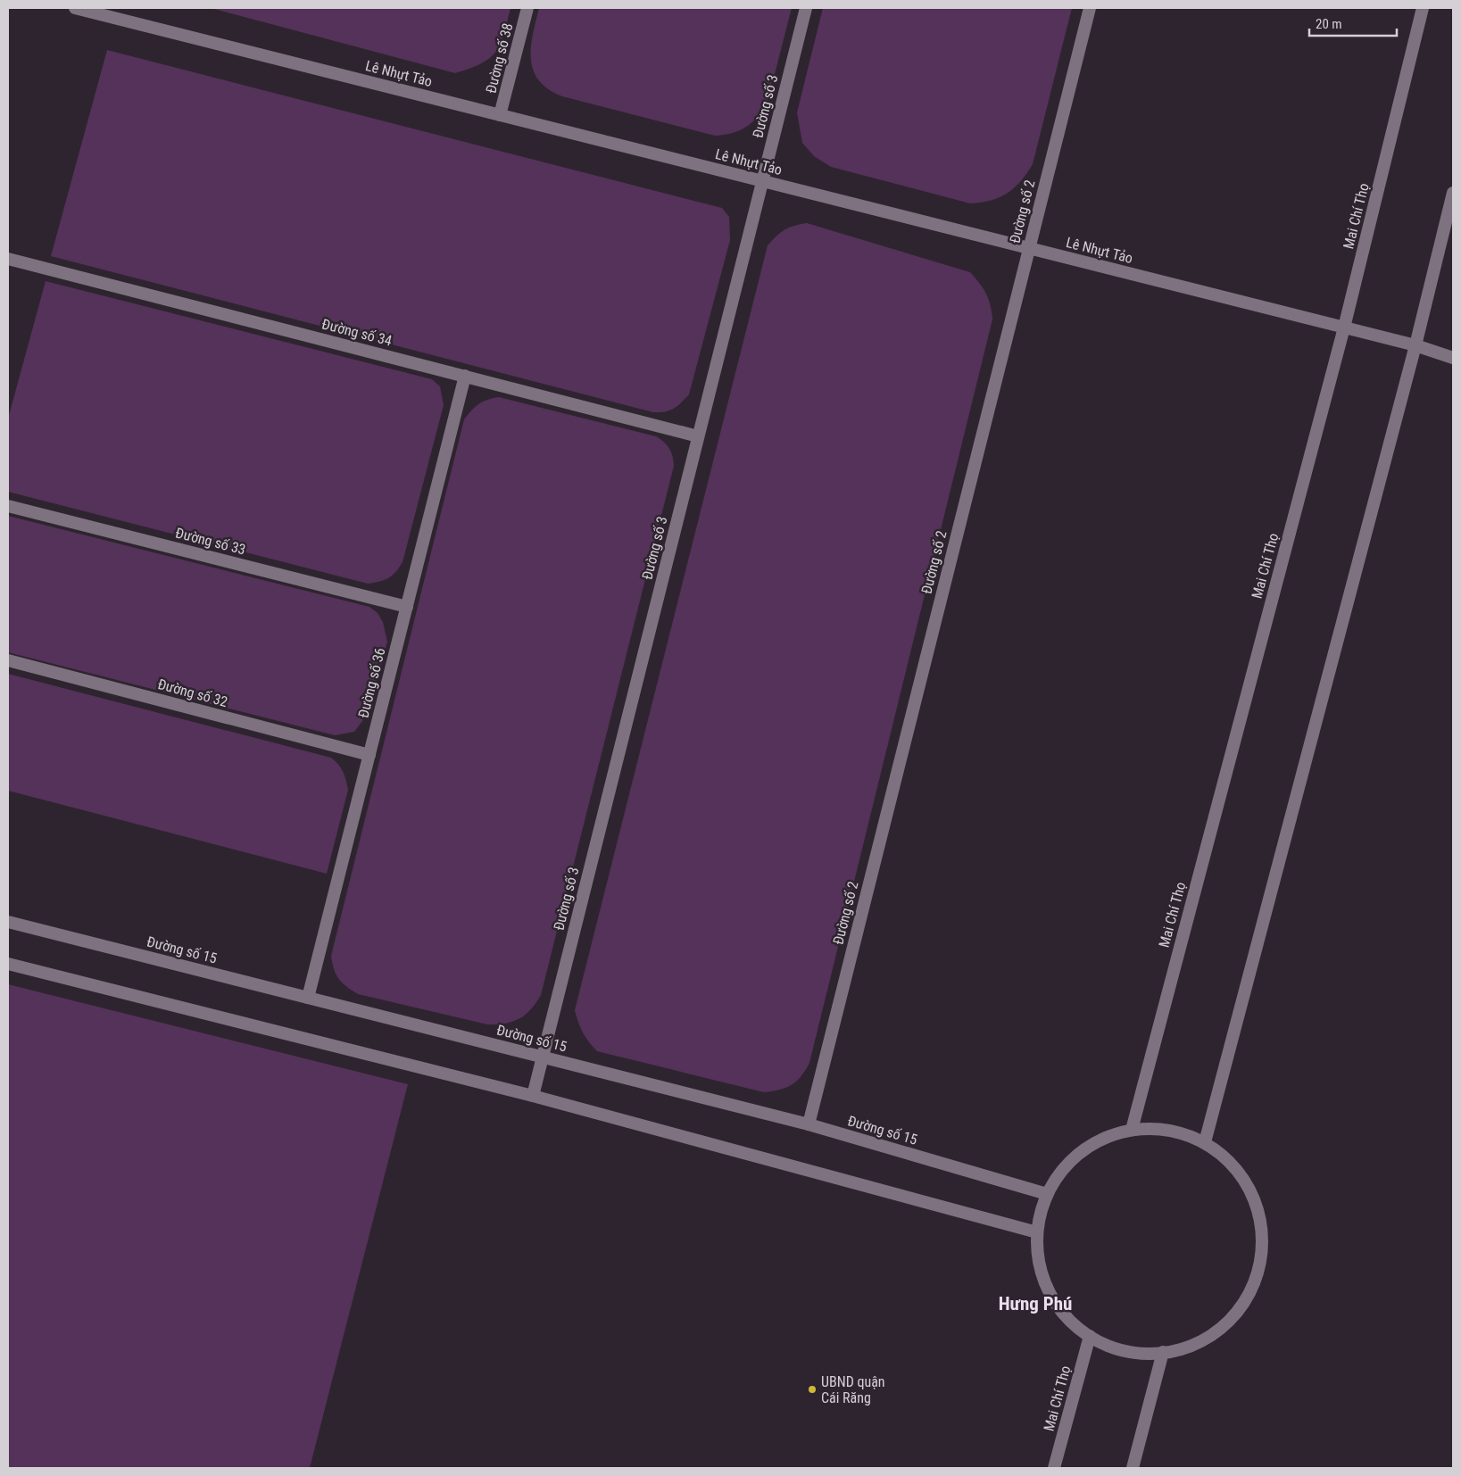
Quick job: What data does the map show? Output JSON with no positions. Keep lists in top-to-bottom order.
{
  "streets": {
    "street": [
      "Đường số 38",
      "Lê Nhựt Tảo",
      "Đường số 3",
      "Đường số 2",
      "Mai Chí Thọ",
      "Đường số 34",
      "Đường số 33",
      "Đường số 36",
      "Đường số 32",
      "Đường số 15"
    ]
  },
  "crossings": [
    ["Đường số 38", "Lê Nhựt Tảo"],
    ["Lê Nhựt Tảo", "Đường số 3"],
    ["Lê Nhựt Tảo", "Đường số 2"],
    ["Lê Nhựt Tảo", "Mai Chí Thọ"],
    ["Đường số 3", "Đường số 34"],
    ["Đường số 3", "Đường số 15"],
    ["Đường số 2", "Đường số 15"],
    ["Đường số 34", "Đường số 36"],
    ["Đường số 33", "Đường số 36"],
    ["Đường số 36", "Đường số 32"],
    ["Đường số 36", "Đường số 15"]
  ],
  "districts": ["Hưng Phú"],
  "places": ["UBND quận Cái Răng"],
  "scale_bar": "20 m"
}
